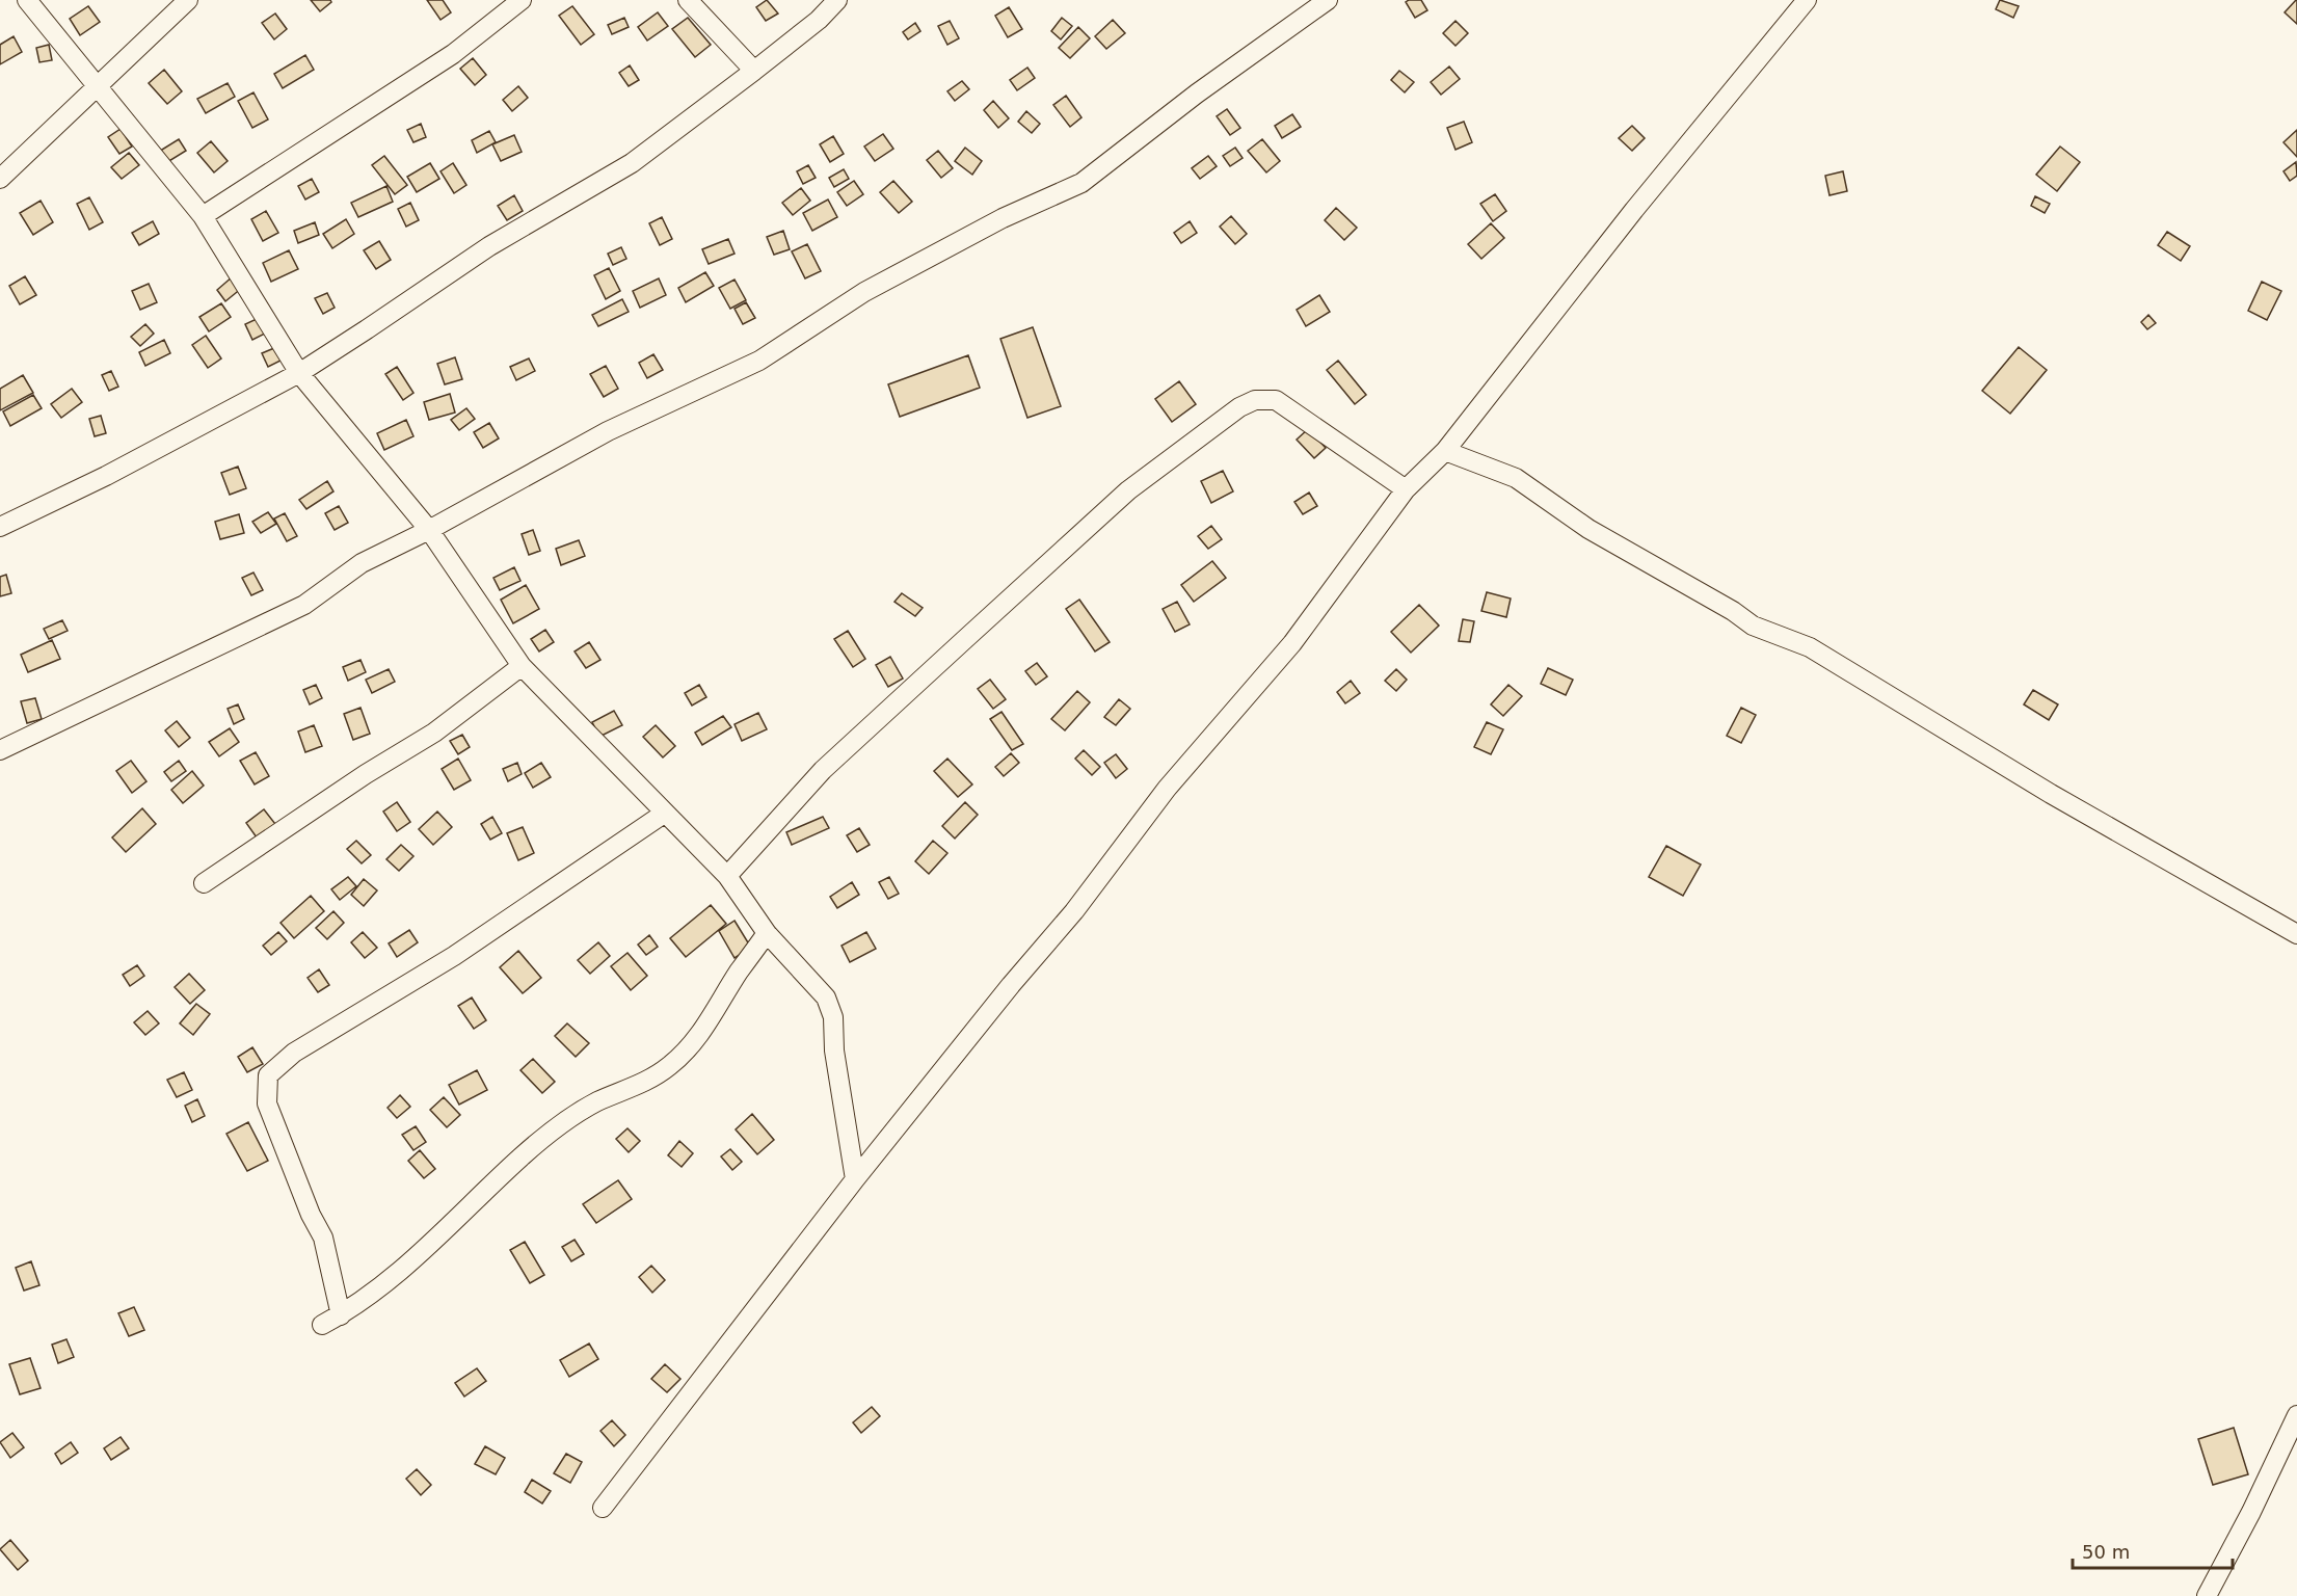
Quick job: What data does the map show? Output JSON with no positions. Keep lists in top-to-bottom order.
{
  "scale_bar": "50 m"
}
